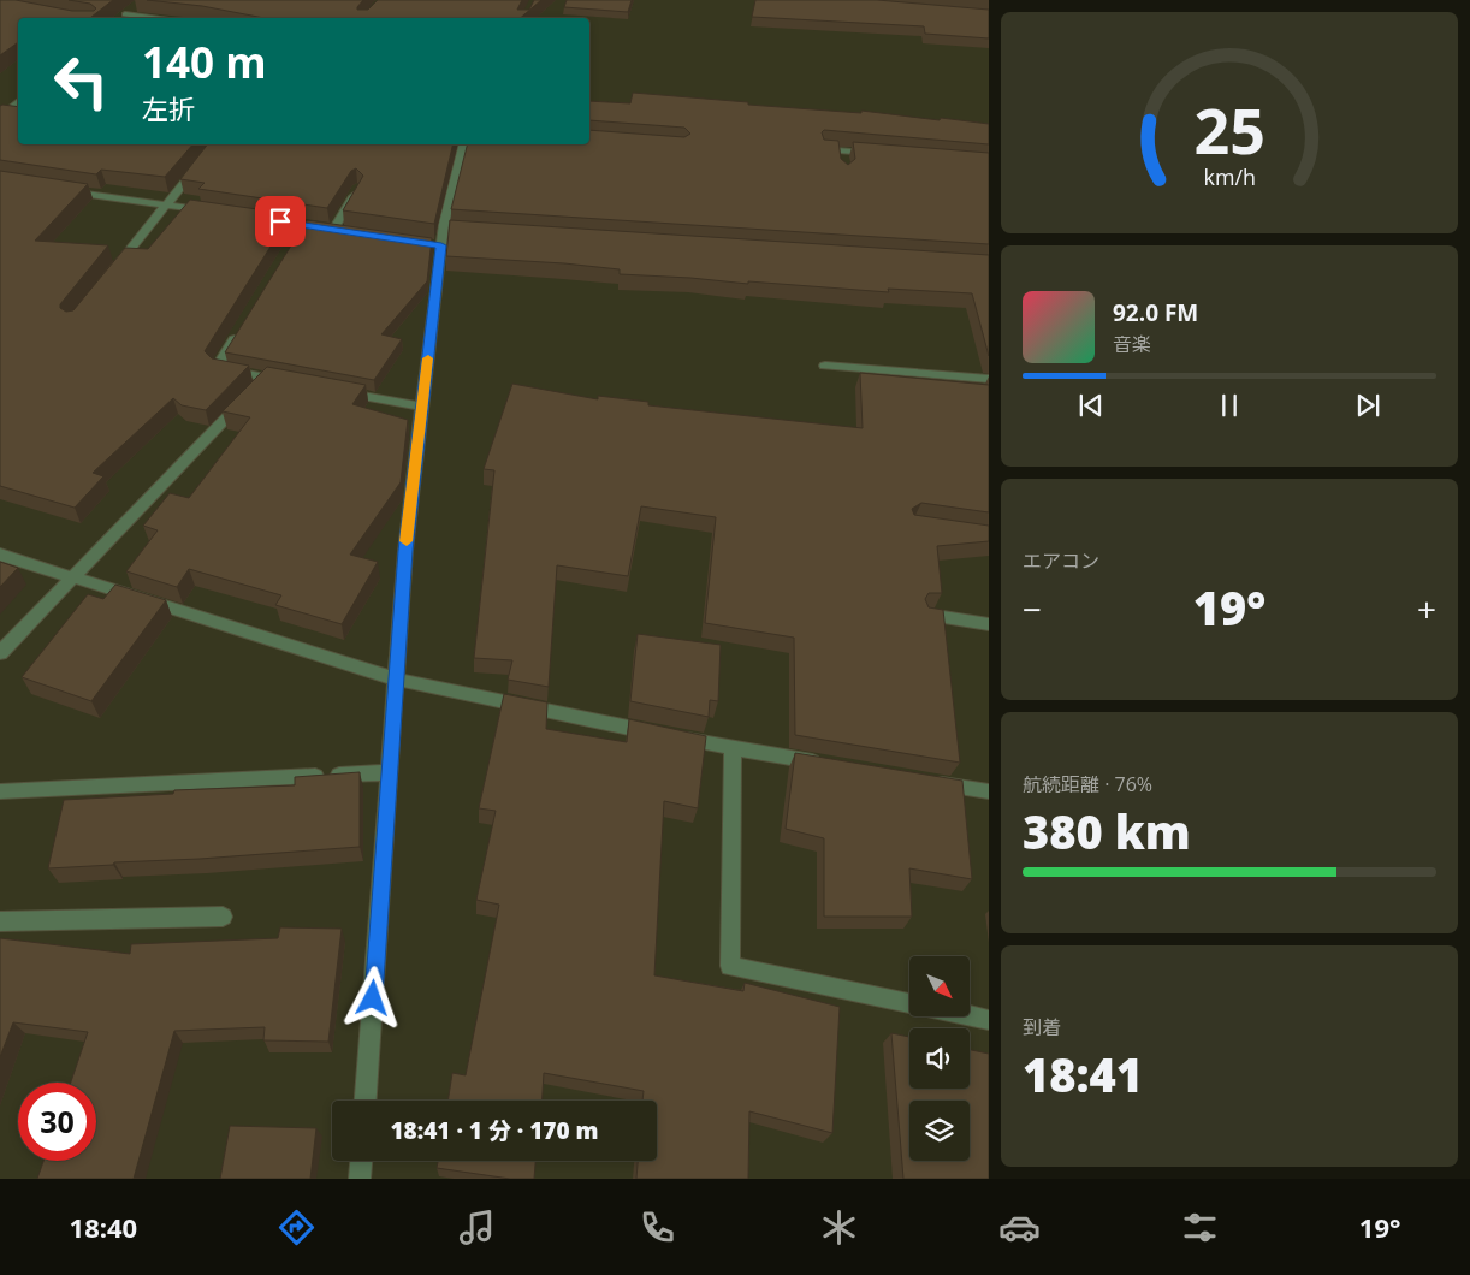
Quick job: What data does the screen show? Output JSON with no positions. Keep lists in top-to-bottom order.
{
  "north": "bottom right",
  "page": {
    "turn": ["140 m", "左折"],
    "song": ["92.0 FM", "音楽"],
    "tile": [
      "エアコン",
      ["航続距離 · 76%", "380 km"],
      ["到着", "18:41"]
    ],
    "heat": ["−", "19°", "+"],
    "limit": "30",
    "trip": "18:41 · 1 分 · 170 m",
    "tabs": ["18:40", "19°"],
    "gauge": ["25", "km/h"]
  }
}
